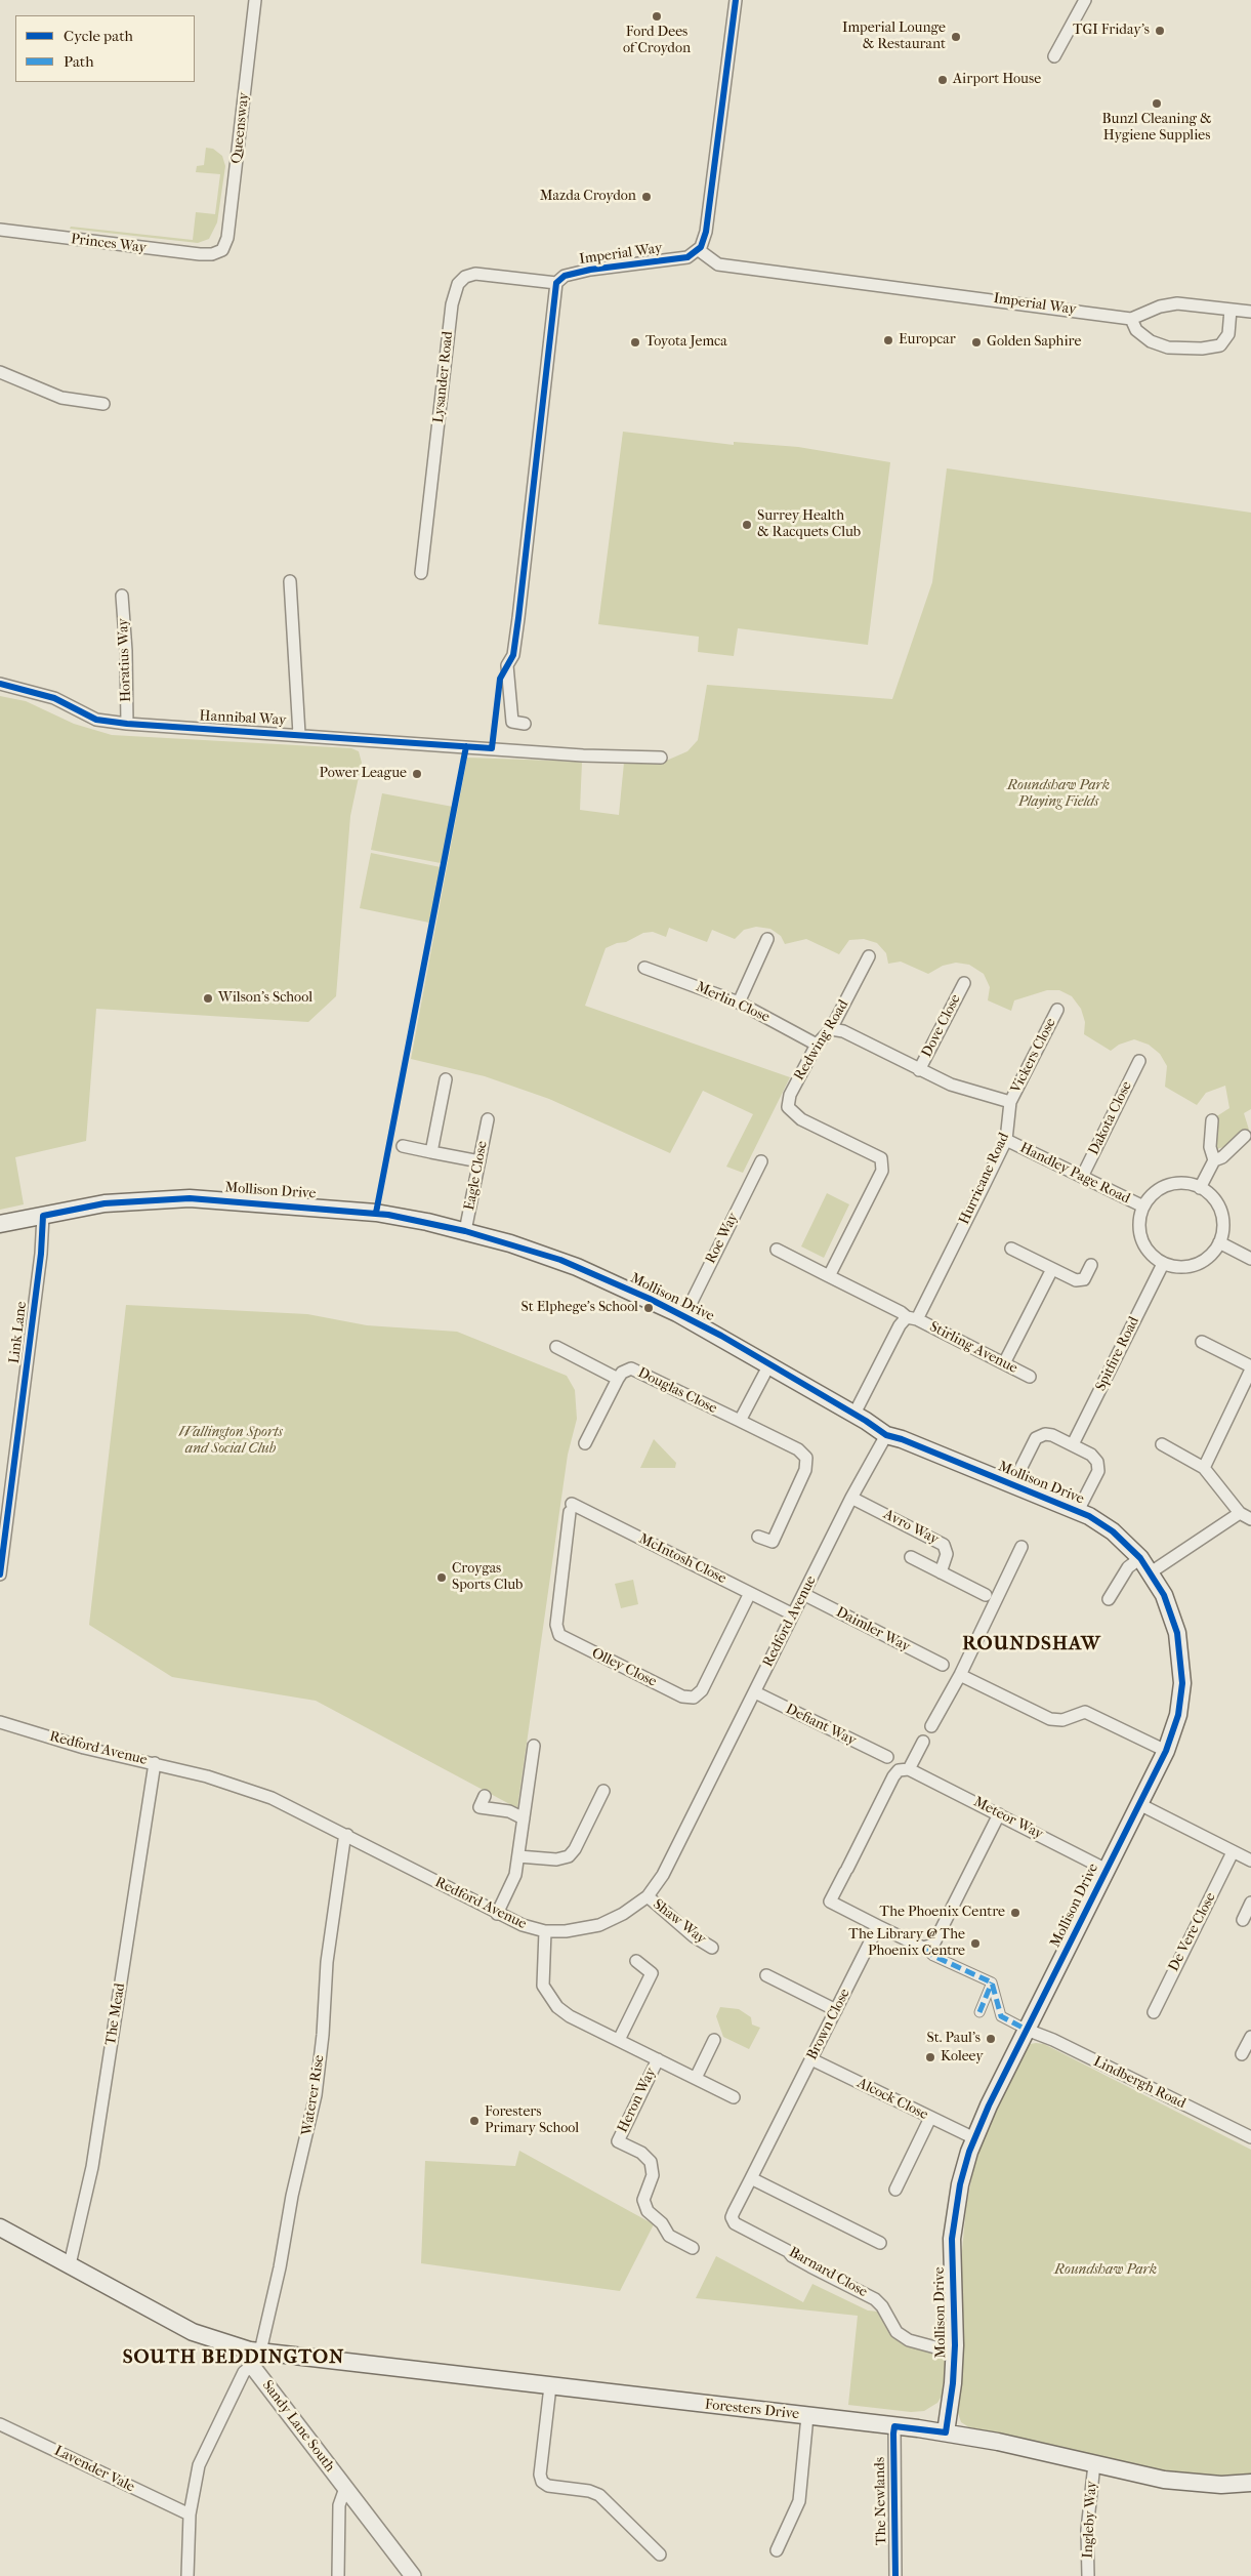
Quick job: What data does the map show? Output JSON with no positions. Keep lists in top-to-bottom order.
{
  "streets": {
    "main road": ["Mollison Drive", "Foresters Drive"],
    "street": [
      "Queensway",
      "Princes Way",
      "Imperial Way",
      "Lysander Road",
      "Horatius Way",
      "Hannibal Way",
      "Merlin Close",
      "Dove Close",
      "Redwing Road",
      "Vickers Close",
      "Dakota Close",
      "Handley Page Road",
      "Eagle Close",
      "Hurricane Road",
      "Roe Way",
      "Link Lane",
      "Stirling Avenue",
      "Spitfire Road",
      "Douglas Close",
      "Avro Way",
      "McIntosh Close",
      "Redford Avenue",
      "Daimler Way",
      "Olley Close",
      "Defiant Way",
      "Meteor Way",
      "Shaw Way",
      "De Vere Close",
      "The Mead",
      "Brown Close",
      "Lindbergh Road",
      "Waterer Rise",
      "Alcock Close",
      "Heron Way",
      "Barnard Close",
      "Sandy Lane South",
      "Lavender Vale",
      "The Newlands",
      "Ingleby Way"
    ]
  },
  "crossings": [
    ["Queensway", "Princes Way"],
    ["Imperial Way", "Lysander Road"],
    ["Horatius Way", "Hannibal Way"],
    ["Merlin Close", "Redwing Road"],
    ["Vickers Close", "Hurricane Road"],
    ["Dakota Close", "Handley Page Road"],
    ["Handley Page Road", "Hurricane Road"],
    ["Handley Page Road", "Spitfire Road"],
    ["Eagle Close", "Mollison Drive"],
    ["Hurricane Road", "Mollison Drive"],
    ["Hurricane Road", "Stirling Avenue"],
    ["Mollison Drive", "Roe Way"],
    ["Mollison Drive", "Link Lane"],
    ["Mollison Drive", "Redford Avenue"],
    ["Mollison Drive", "Meteor Way"],
    ["Mollison Drive", "Lindbergh Road"],
    ["Mollison Drive", "Alcock Close"],
    ["Mollison Drive", "Barnard Close"],
    ["Mollison Drive", "Foresters Drive"],
    ["Avro Way", "Redford Avenue"],
    ["McIntosh Close", "Redford Avenue"],
    ["McIntosh Close", "Olley Close"],
    ["Redford Avenue", "Daimler Way"],
    ["Redford Avenue", "Defiant Way"],
    ["Redford Avenue", "Shaw Way"],
    ["Redford Avenue", "The Mead"],
    ["Redford Avenue", "Waterer Rise"],
    ["Brown Close", "Alcock Close"],
    ["Brown Close", "Barnard Close"],
    ["Waterer Rise", "Foresters Drive"],
    ["Waterer Rise", "Sandy Lane South"],
    ["Foresters Drive", "Sandy Lane South"],
    ["Foresters Drive", "The Newlands"],
    ["Foresters Drive", "Ingleby Way"]
  ],
  "districts": ["ROUNDSHAW", "SOUTH BEDDINGTON"],
  "parks": ["Roundshaw Park Playing Fields", "Wallington Sports and Social Club", "Roundshaw Park"],
  "places": [
    "Ford Dees of Croydon",
    "TGI Friday's",
    "Imperial Lounge & Restaurant",
    "Airport House",
    "Bunzl Cleaning & Hygiene Supplies",
    "Mazda Croydon",
    "Europcar",
    "Toyota Jemca",
    "Golden Saphire",
    "Surrey Health & Racquets Club",
    "Power League",
    "Wilson's School",
    "St Elphege's School",
    "Croygas Sports Club",
    "The Phoenix Centre",
    "The Library @ The Phoenix Centre",
    "St. Paul's",
    "Koleey",
    "Foresters Primary School"
  ],
  "legend": ["Cycle path", "Path"]
}
